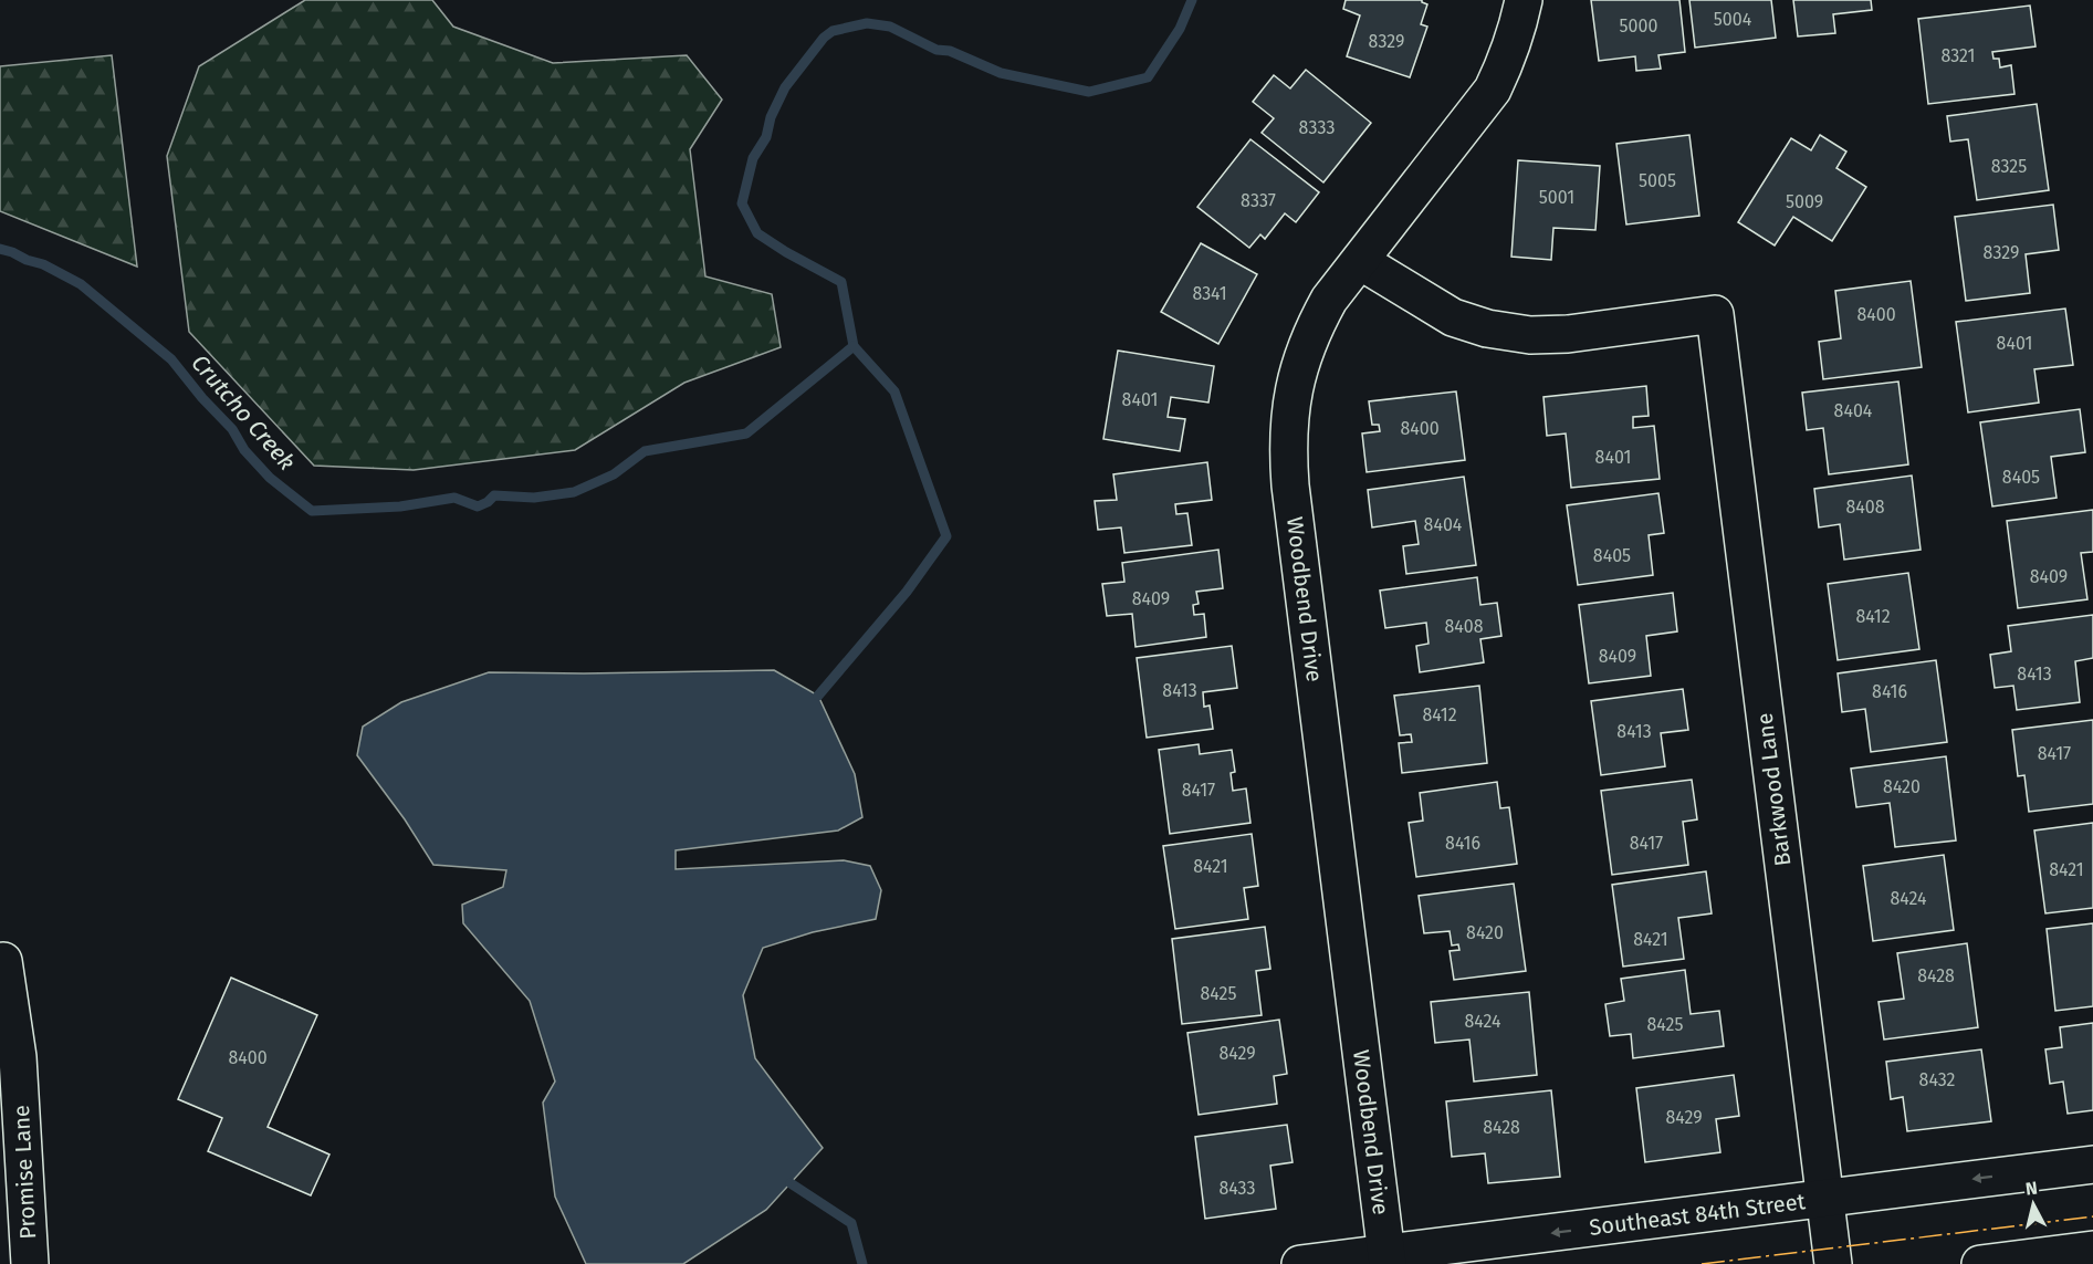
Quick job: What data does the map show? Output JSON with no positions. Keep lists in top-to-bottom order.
{
  "streets": {
    "street": [
      "Woodbend Drive",
      "Barkwood Lane",
      "Promise Lane",
      "Southeast 84th Street"
    ]
  },
  "crossings": [
    ["Woodbend Drive", "Barkwood Lane"],
    ["Woodbend Drive", "Southeast 84th Street"],
    ["Barkwood Lane", "Southeast 84th Street"]
  ],
  "one_way": ["Southeast 84th Street"],
  "water": ["Crutcho Creek"],
  "house_numbers": [
    "5004",
    "5000",
    "8329",
    "8321",
    "8333",
    "8325",
    "5005",
    "5001",
    "8337",
    "5009",
    "8329",
    "8341",
    "8400",
    "8401",
    "8401",
    "8404",
    "8400",
    "8401",
    "8405",
    "8408",
    "8404",
    "8405",
    "8409",
    "8409",
    "8412",
    "8408",
    "8409",
    "8413",
    "8413",
    "8416",
    "8412",
    "8413",
    "8417",
    "8420",
    "8417",
    "8416",
    "8417",
    "8421",
    "8421",
    "8424",
    "8420",
    "8421",
    "8428",
    "8425",
    "8424",
    "8425",
    "8429",
    "8400",
    "8432",
    "8429",
    "8428",
    "8433"
  ],
  "north": "top"
}
